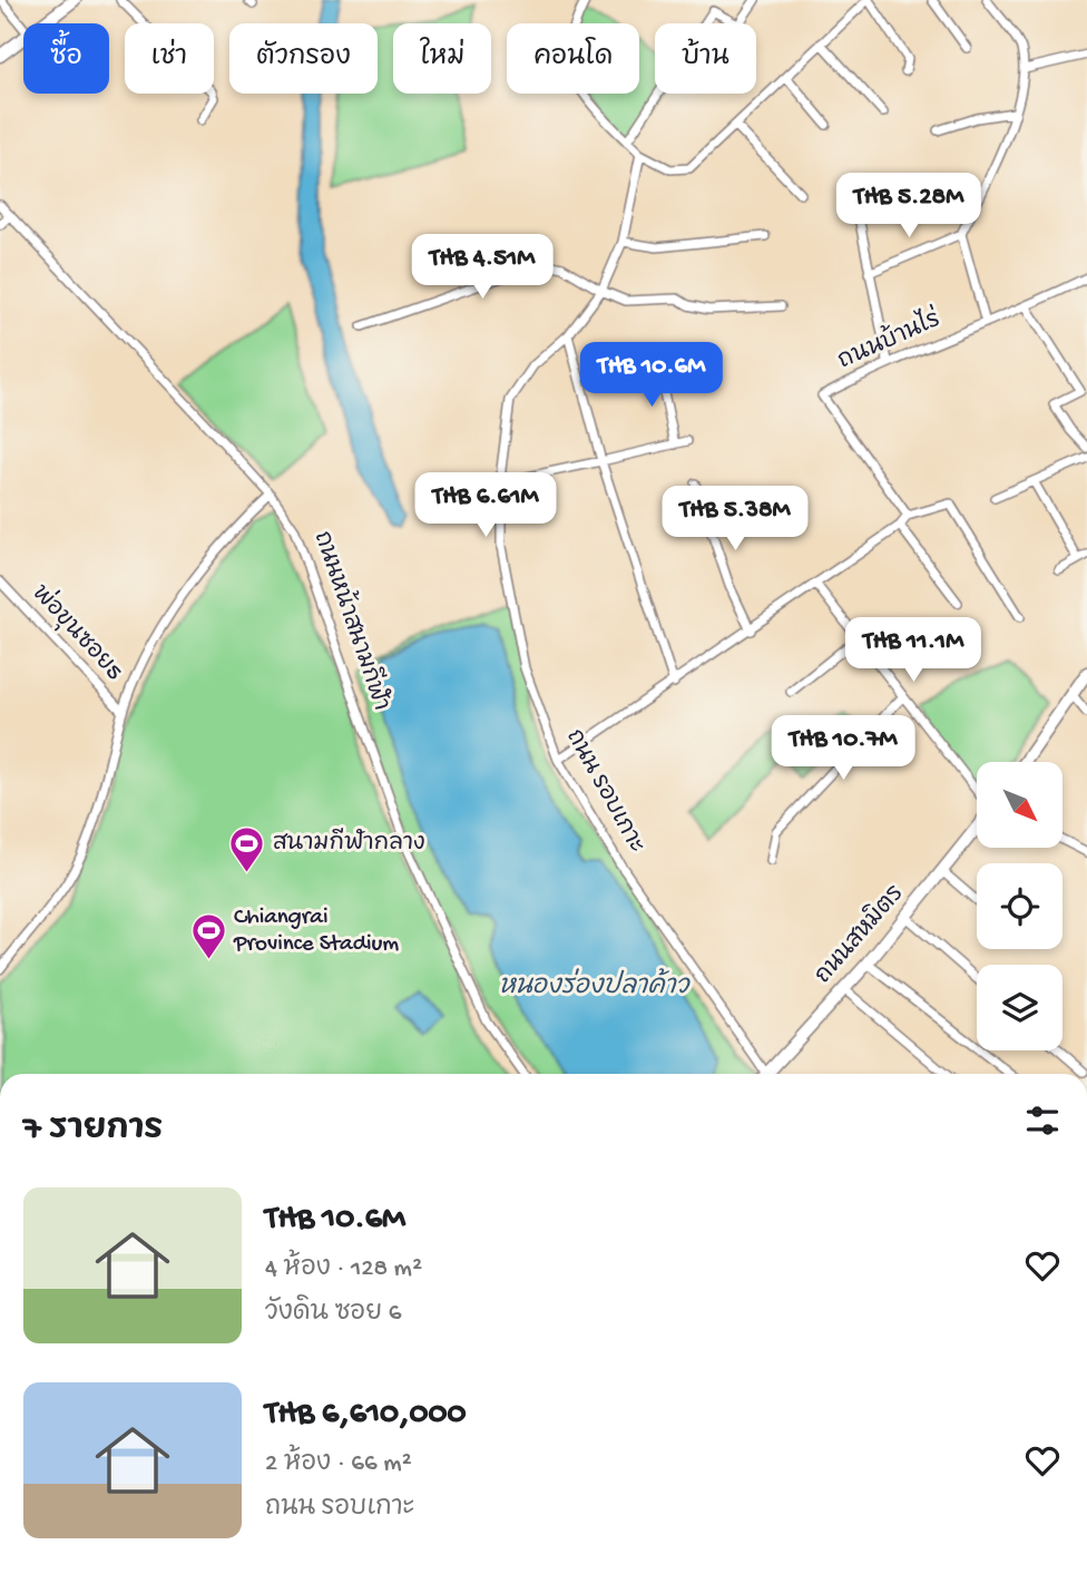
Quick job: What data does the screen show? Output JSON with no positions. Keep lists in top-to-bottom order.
{
  "streets": {
    "street": [
      "ถนนบ้านไร่",
      "ถนนหน้าสนามกีฬา",
      "พ่อขุนซอย5",
      "ถนน รอบเกาะ",
      "ถนนสหมิตร"
    ]
  },
  "water": ["หนองร่องปลาค้าว"],
  "places": {
    "sports": ["สนามกีฬากลาง", "Chiangrai Province Stadium"]
  },
  "north": "bottom right",
  "page": {
    "chip": [
      "ซื้อ",
      "เช่า",
      "ตัวกรอง",
      "ใหม่",
      "คอนโด",
      "บ้าน"
    ],
    "price": [
      "THB 5.28M",
      "THB 4.51M",
      "THB 10.6M",
      "THB 6.61M",
      "THB 5.38M",
      "THB 11.1M",
      "THB 10.7M"
    ],
    "heading": "7 รายการ",
    "list": [
      {
        "name": "THB 10.6M",
        "note": "4 ห้อง · 128 m² · วังดิน ซอย 6"
      },
      {
        "name": "THB 6,610,000",
        "note": "2 ห้อง · 66 m² · ถนน รอบเกาะ"
      }
    ]
  }
}
